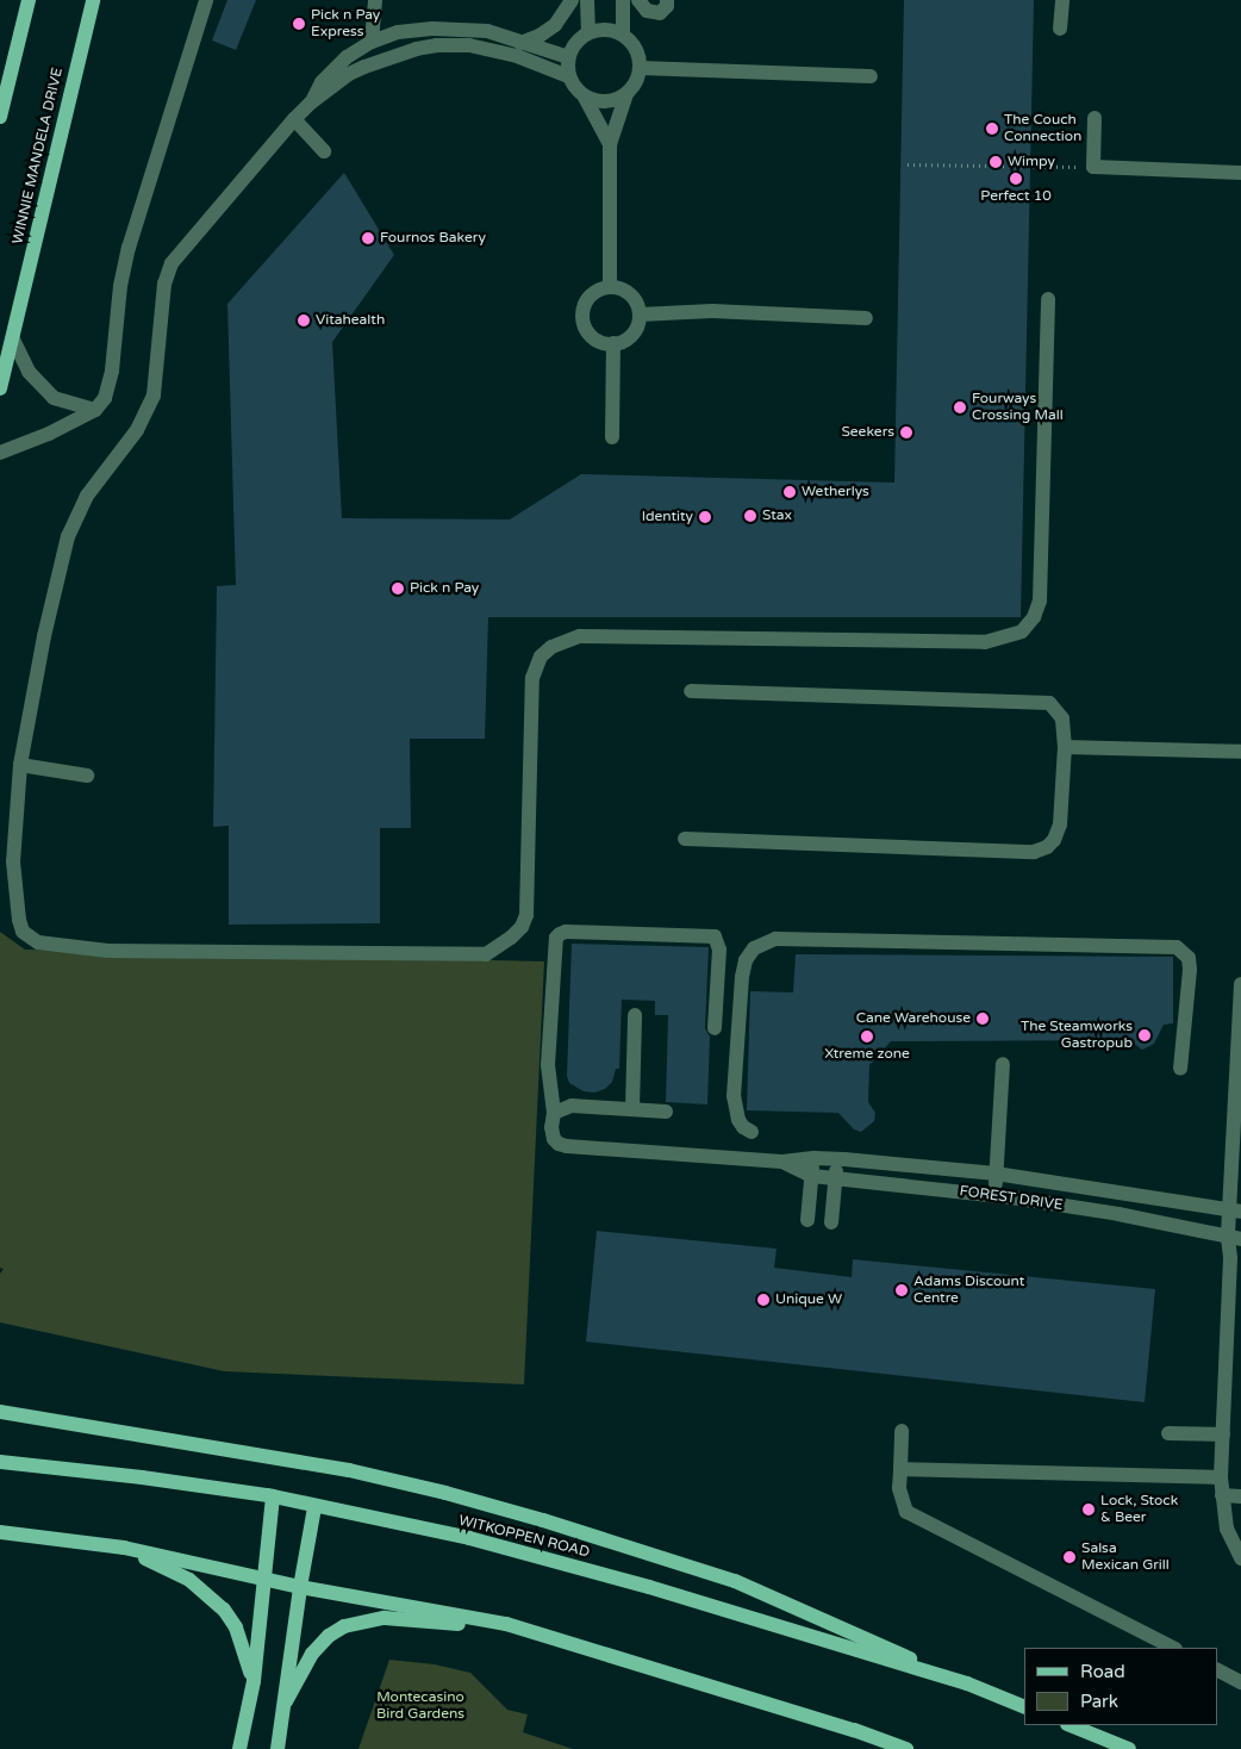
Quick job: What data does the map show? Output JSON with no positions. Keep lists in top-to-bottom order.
{
  "streets": {
    "main road": ["WINNIE MANDELA DRIVE", "WITKOPPEN ROAD"],
    "street": ["FOREST DRIVE"]
  },
  "parks": ["Montecasino Bird Gardens"],
  "places": [
    "Pick n Pay Express",
    "The Couch Connection",
    "Wimpy",
    "Perfect 10",
    "Fournos Bakery",
    "Vitahealth",
    "Fourways Crossing Mall",
    "Seekers",
    "Wetherlys",
    "Stax",
    "Identity",
    "Pick n Pay",
    "Cane Warehouse",
    "The Steamworks Gastropub",
    "Xtreme zone",
    "Adams Discount Centre",
    "Unique W",
    "Lock, Stock & Beer",
    "Salsa Mexican Grill"
  ],
  "legend": ["Road", "Park"]
}
